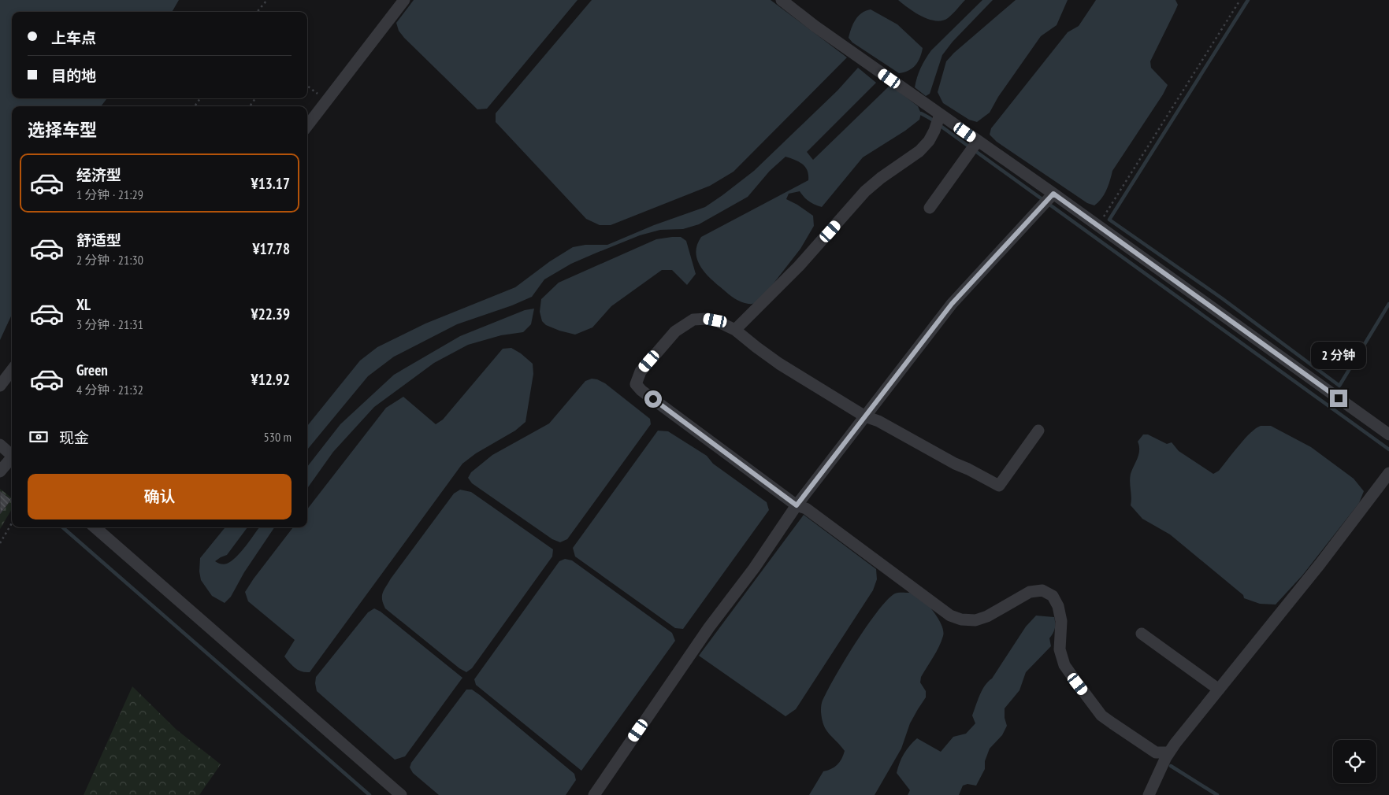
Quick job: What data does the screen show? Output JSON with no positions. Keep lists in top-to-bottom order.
{
  "page": {
    "banner": ["上车点", "目的地"],
    "heading": "选择车型",
    "list": [
      {
        "name": "经济型",
        "note": "1 分钟 · 21:29",
        "value": "¥13.17"
      },
      {
        "name": "舒适型",
        "note": "2 分钟 · 21:30",
        "value": "¥17.78"
      },
      {
        "name": "XL",
        "note": "3 分钟 · 21:31",
        "value": "¥22.39"
      },
      {
        "name": "Green",
        "note": "4 分钟 · 21:32",
        "value": "¥12.92"
      }
    ],
    "bubble": "2 分钟",
    "pay": ["现金", "530 m"],
    "buttons": "确认"
  }
}
